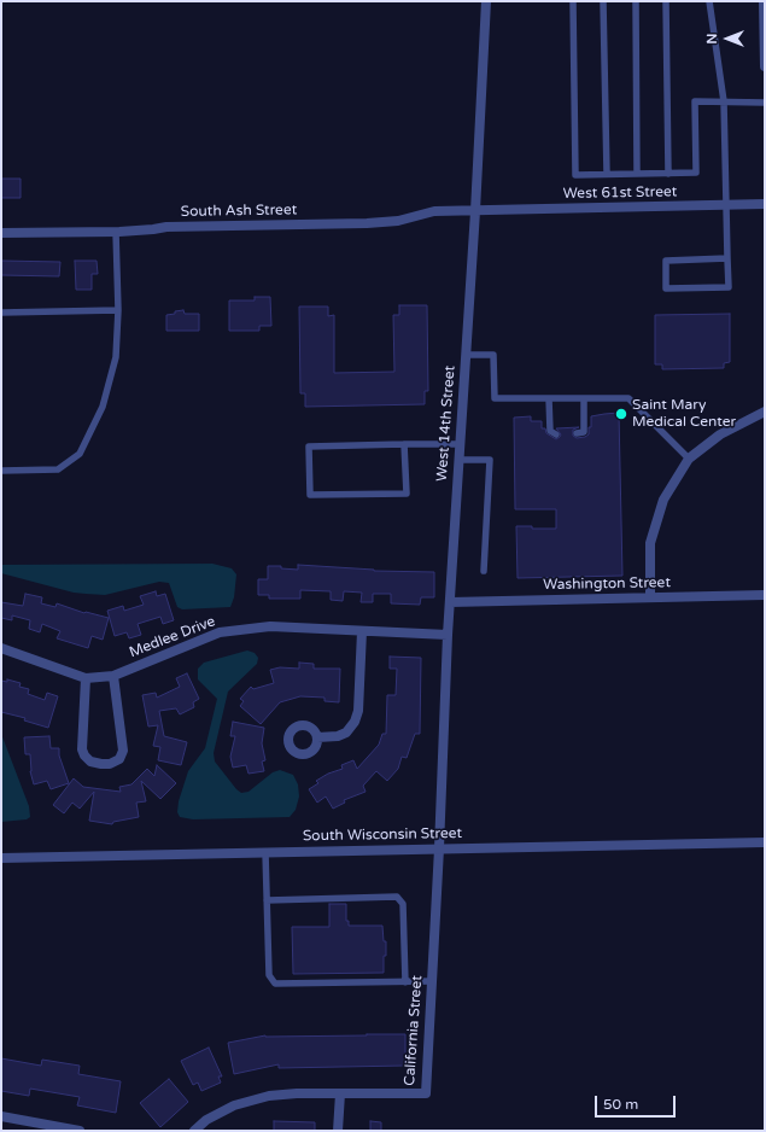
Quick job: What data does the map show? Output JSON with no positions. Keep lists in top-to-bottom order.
{
  "streets": {
    "street": [
      "West 61st Street",
      "South Ash Street",
      "West 14th Street",
      "Washington Street",
      "Medlee Drive",
      "South Wisconsin Street",
      "California Street"
    ]
  },
  "crossings": [
    ["West 61st Street", "South Ash Street"],
    ["West 61st Street", "West 14th Street"],
    ["South Ash Street", "West 14th Street"],
    ["West 14th Street", "Washington Street"],
    ["West 14th Street", "Medlee Drive"],
    ["West 14th Street", "South Wisconsin Street"],
    ["West 14th Street", "California Street"],
    ["South Wisconsin Street", "California Street"]
  ],
  "places": ["Saint Mary Medical Center"],
  "scale_bar": "50 m",
  "north": "left"
}
